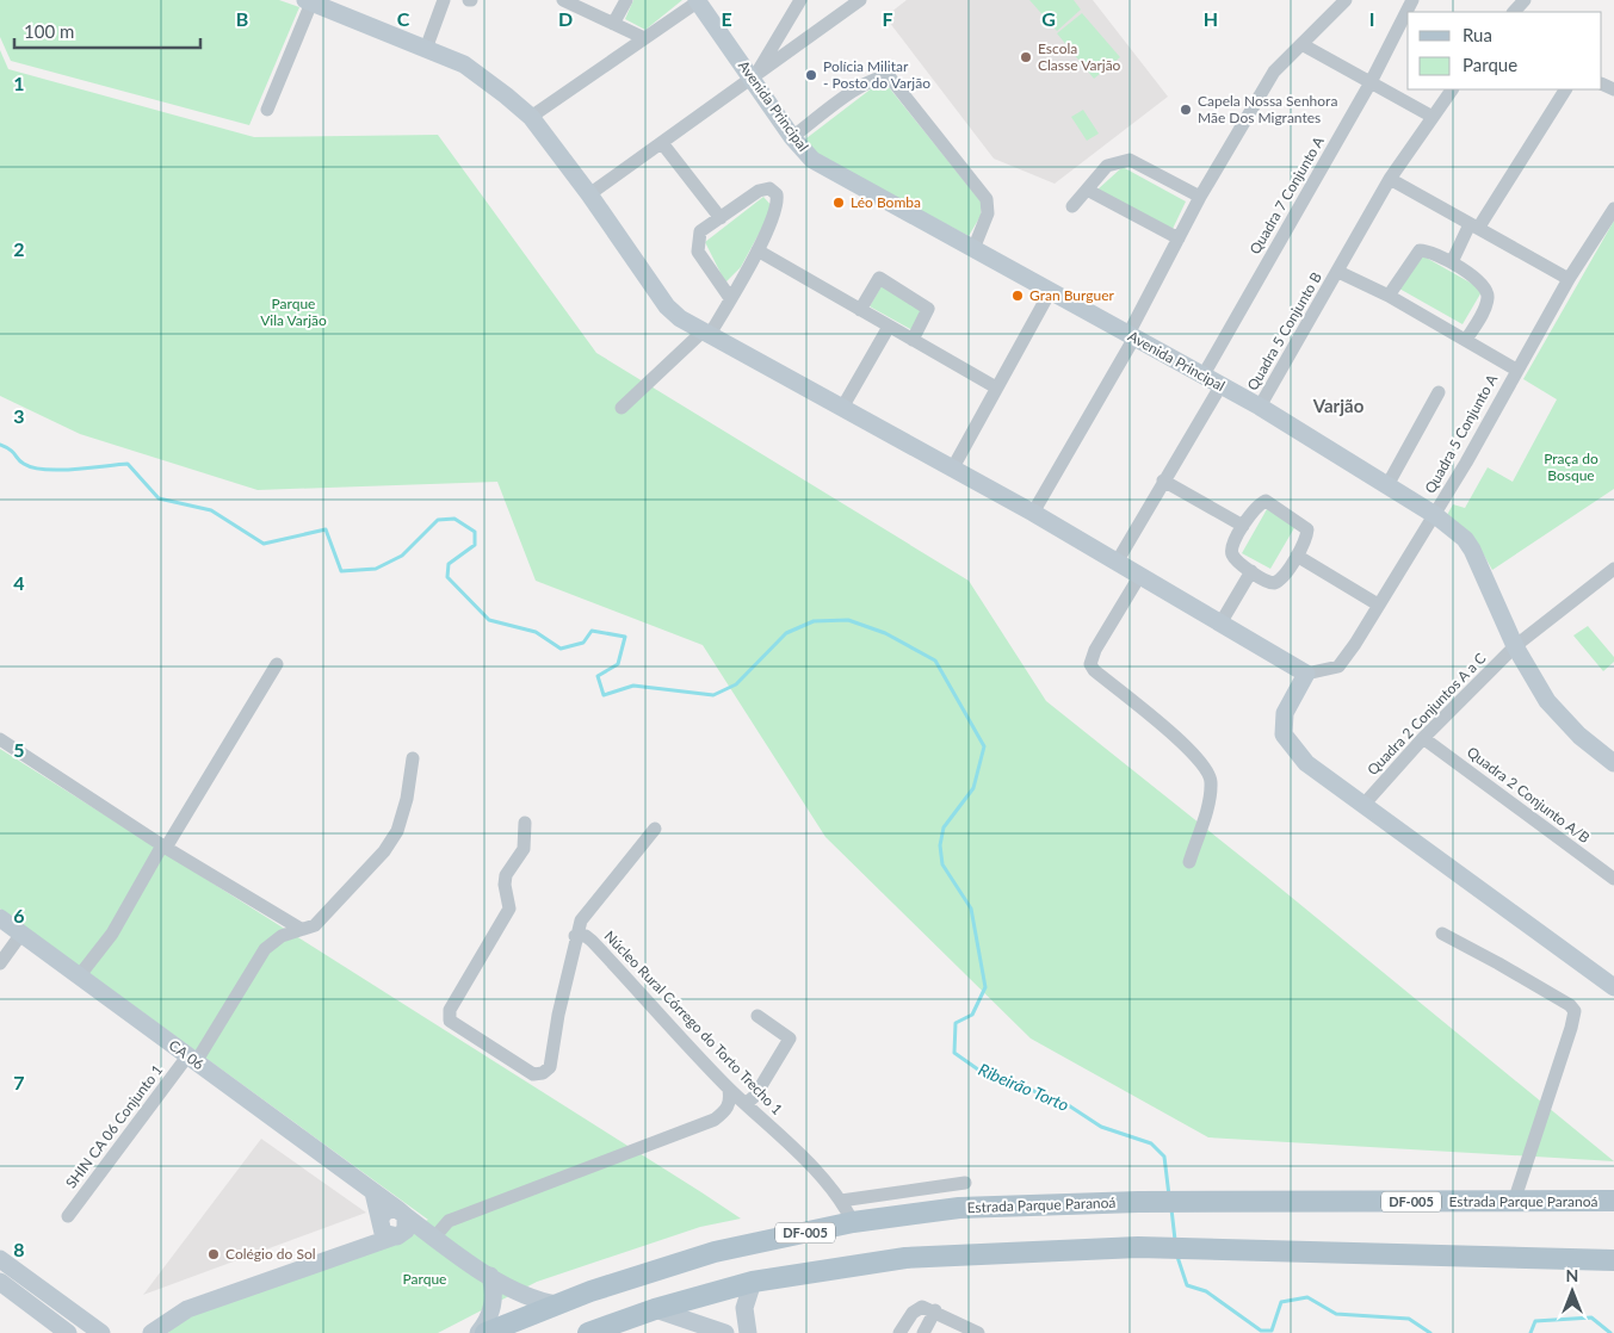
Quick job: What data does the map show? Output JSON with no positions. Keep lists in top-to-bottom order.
{
  "streets": {
    "main road": ["DF-005", "Estrada Parque Paranoá"],
    "street": [
      "Avenida Principal",
      "Quadra 7 Conjunto A",
      "Quadra 5 Conjunto B",
      "Quadra 5 Conjunto A",
      "Quadra 2 Conjuntos A a C",
      "Quadra 2 Conjunto A/B",
      "Núcleo Rural Córrego do Torto Trecho 1",
      "CA 06",
      "SHIN CA 06 Conjunto 1"
    ]
  },
  "crossings": [
    ["Avenida Principal", "Quadra 7 Conjunto A"],
    ["Avenida Principal", "Quadra 5 Conjunto B"],
    ["Avenida Principal", "Quadra 5 Conjunto A"],
    ["Avenida Principal", "Quadra 2 Conjuntos A a C"],
    ["Quadra 2 Conjuntos A a C", "Quadra 2 Conjunto A/B"],
    ["Núcleo Rural Córrego do Torto Trecho 1", "Estrada Parque Paranoá"],
    ["CA 06", "SHIN CA 06 Conjunto 1"],
    ["CA 06", "Estrada Parque Paranoá"]
  ],
  "districts": ["Varjão"],
  "water": ["Ribeirão Torto"],
  "parks": ["Parque Vila Varjão", "Praça do Bosque", "Parque"],
  "places": [
    "Escola Classe Varjão",
    "Polícia Militar - Posto do Varjão",
    "Capela Nossa Senhora Mãe Dos Migrantes",
    "Léo Bomba",
    "Gran Burguer",
    "Colégio do Sol"
  ],
  "legend": ["Rua", "Parque"],
  "scale_bar": "100 m",
  "north": "top",
  "grid": {
    "columns": [
      "B",
      "C",
      "D",
      "E",
      "F",
      "G",
      "H",
      "I"
    ],
    "rows": [
      "1",
      "2",
      "3",
      "4",
      "5",
      "6",
      "7",
      "8"
    ]
  }
}
